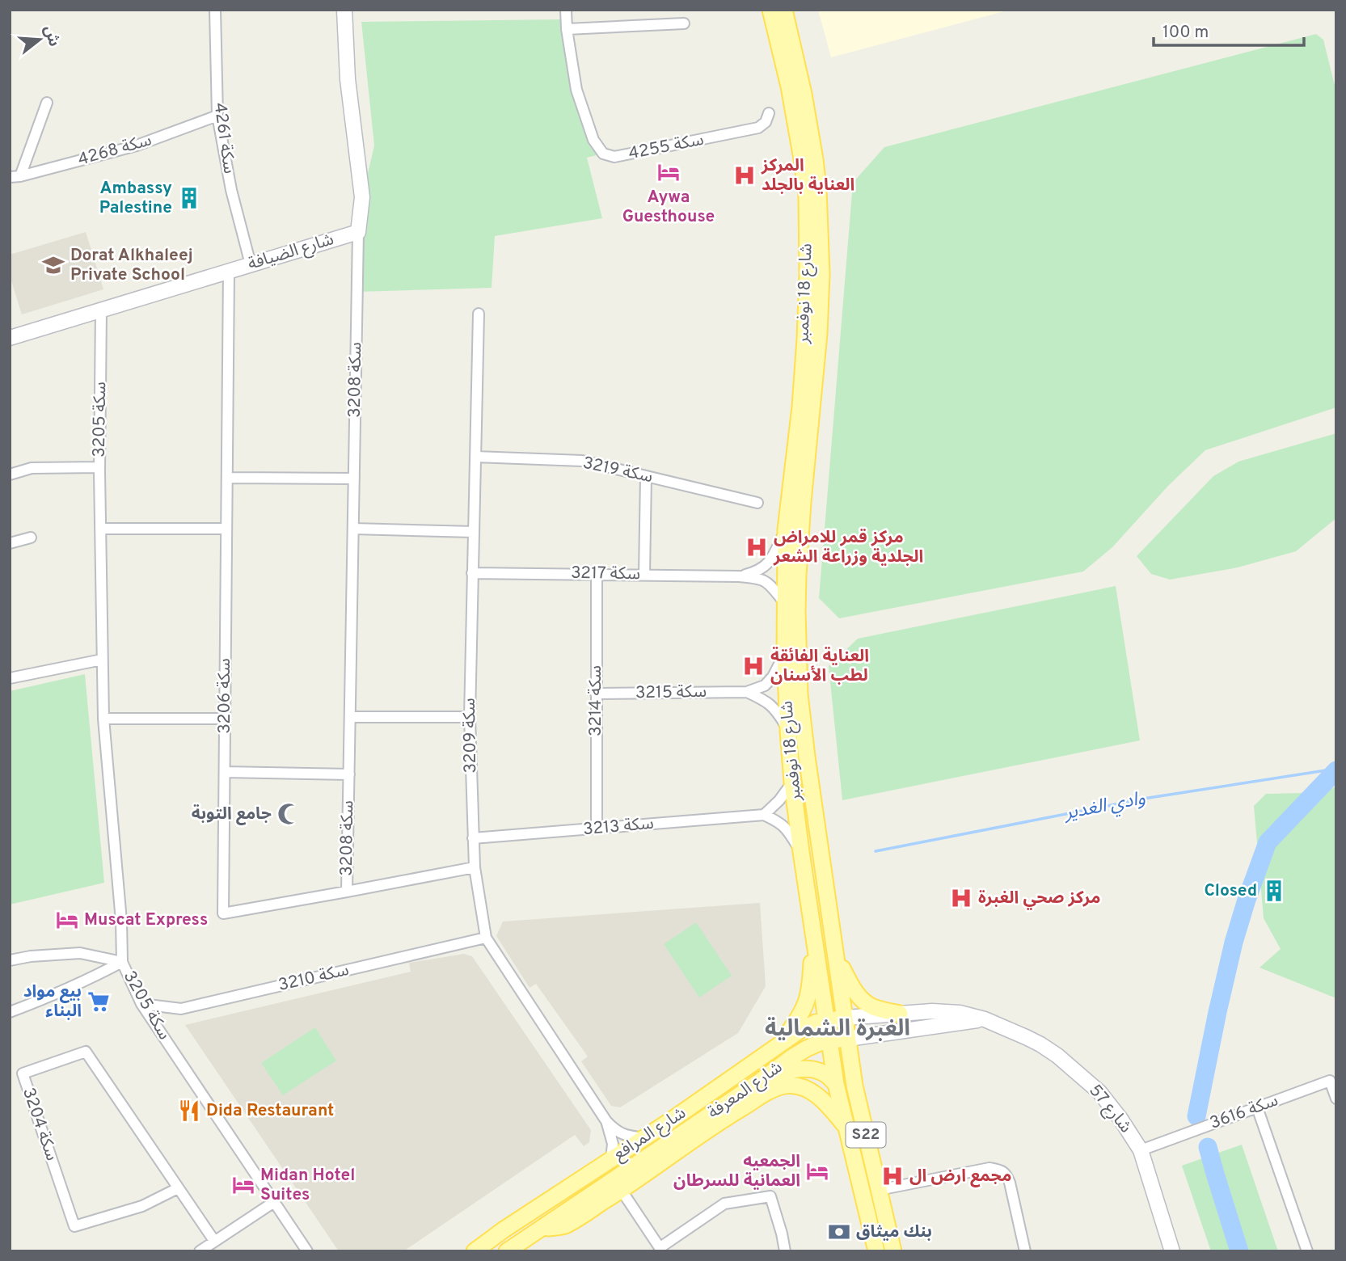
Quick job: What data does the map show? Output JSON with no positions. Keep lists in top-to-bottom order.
{
  "streets": {
    "main road": [
      "شارع 18 نوفمبر",
      "شارع المعرفة",
      "شارع المرافع",
      "S22"
    ],
    "street": [
      "سكة 4261",
      "سكة 4255",
      "سكة 4268",
      "شارع الضيافة",
      "سكة 3208",
      "سكة 3205",
      "سكة 3219",
      "سكة 3217",
      "سكة 3215",
      "سكة 3206",
      "سكة 3214",
      "سكة 3209",
      "سكة 3213",
      "سكة 3210",
      "شارع 57",
      "سكة 3616",
      "سكة 3204"
    ]
  },
  "crossings": [
    ["سكة 4261", "سكة 4268"],
    ["سكة 4261", "شارع الضيافة"],
    ["شارع الضيافة", "سكة 3208"],
    ["شارع الضيافة", "سكة 3205"],
    ["شارع الضيافة", "سكة 3206"],
    ["شارع 18 نوفمبر", "سكة 3217"],
    ["شارع 18 نوفمبر", "سكة 3215"],
    ["شارع 18 نوفمبر", "شارع المعرفة"],
    ["شارع 18 نوفمبر", "شارع 57"],
    ["شارع 18 نوفمبر", "شارع المرافع"],
    ["سكة 3208", "سكة 3206"],
    ["سكة 3208", "سكة 3209"],
    ["سكة 3205", "سكة 3210"],
    ["سكة 3219", "سكة 3209"],
    ["سكة 3217", "سكة 3214"],
    ["سكة 3217", "سكة 3209"],
    ["سكة 3215", "سكة 3214"],
    ["سكة 3214", "سكة 3213"],
    ["سكة 3209", "سكة 3213"],
    ["سكة 3209", "سكة 3210"],
    ["سكة 3209", "شارع المرافع"],
    ["شارع 57", "سكة 3616"]
  ],
  "districts": ["الغبرة الشمالية"],
  "water": ["وادي الغدير"],
  "places": {
    "hotel": [
      "Aywa Guesthouse",
      "Muscat Express",
      "الجمعيه العمانية للسرطان",
      "Midan Hotel Suites"
    ],
    "hospital": [
      "المركز العناية بالجلد",
      "مركز قمر للامراض الجلدية وزراعة الشعر",
      "العناية الفائقة لطب الأسنان",
      "مركز صحي الغبرة",
      "مجمع ارض ال"
    ],
    "building": ["Ambassy Palestine", "Closed"],
    "school or university": ["Dorat Alkhaleej Private School"],
    "mosque": ["جامع التوبة"],
    "supermarket": ["بيع مواد البناء"],
    "restaurant": ["Dida Restaurant"],
    "bank": ["بنك ميثاق"]
  },
  "scale_bar": "100 m",
  "north": "right"
}
